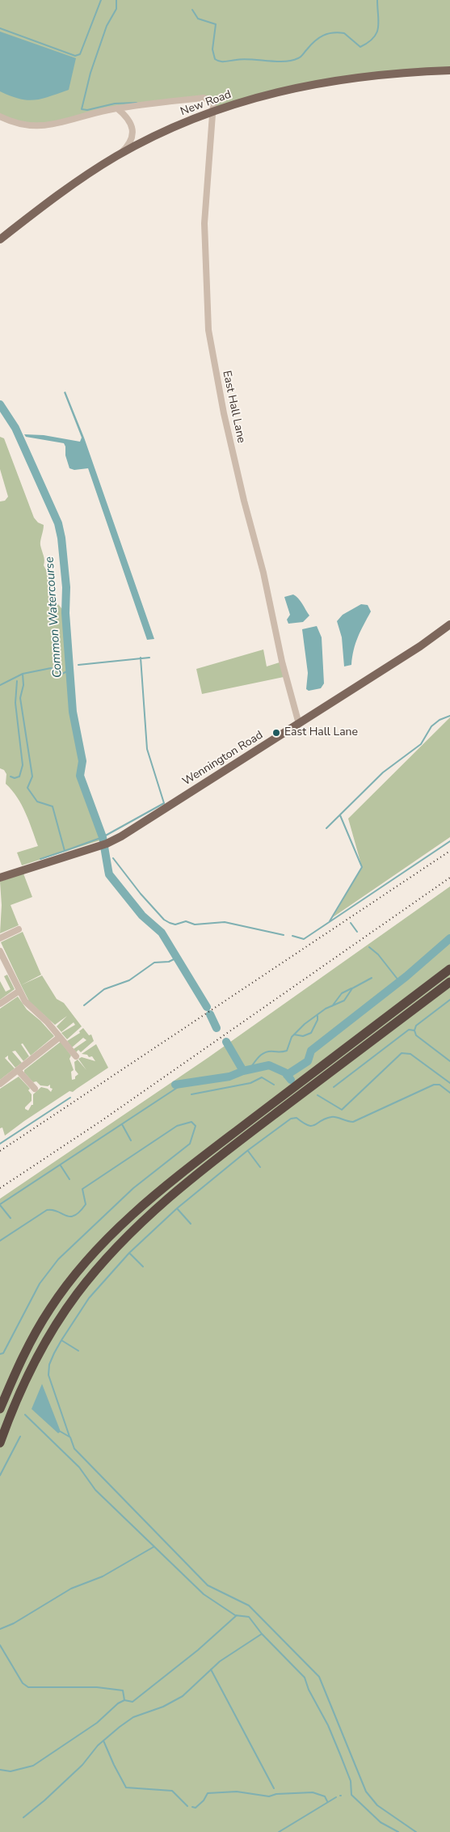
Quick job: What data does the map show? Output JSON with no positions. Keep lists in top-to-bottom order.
{
  "streets": {
    "main road": ["New Road", "Wennington Road"],
    "street": ["East Hall Lane"]
  },
  "crossings": [
    ["New Road", "East Hall Lane"],
    ["East Hall Lane", "Wennington Road"]
  ],
  "water": ["Common Watercourse"],
  "places": ["East Hall Lane"]
}
